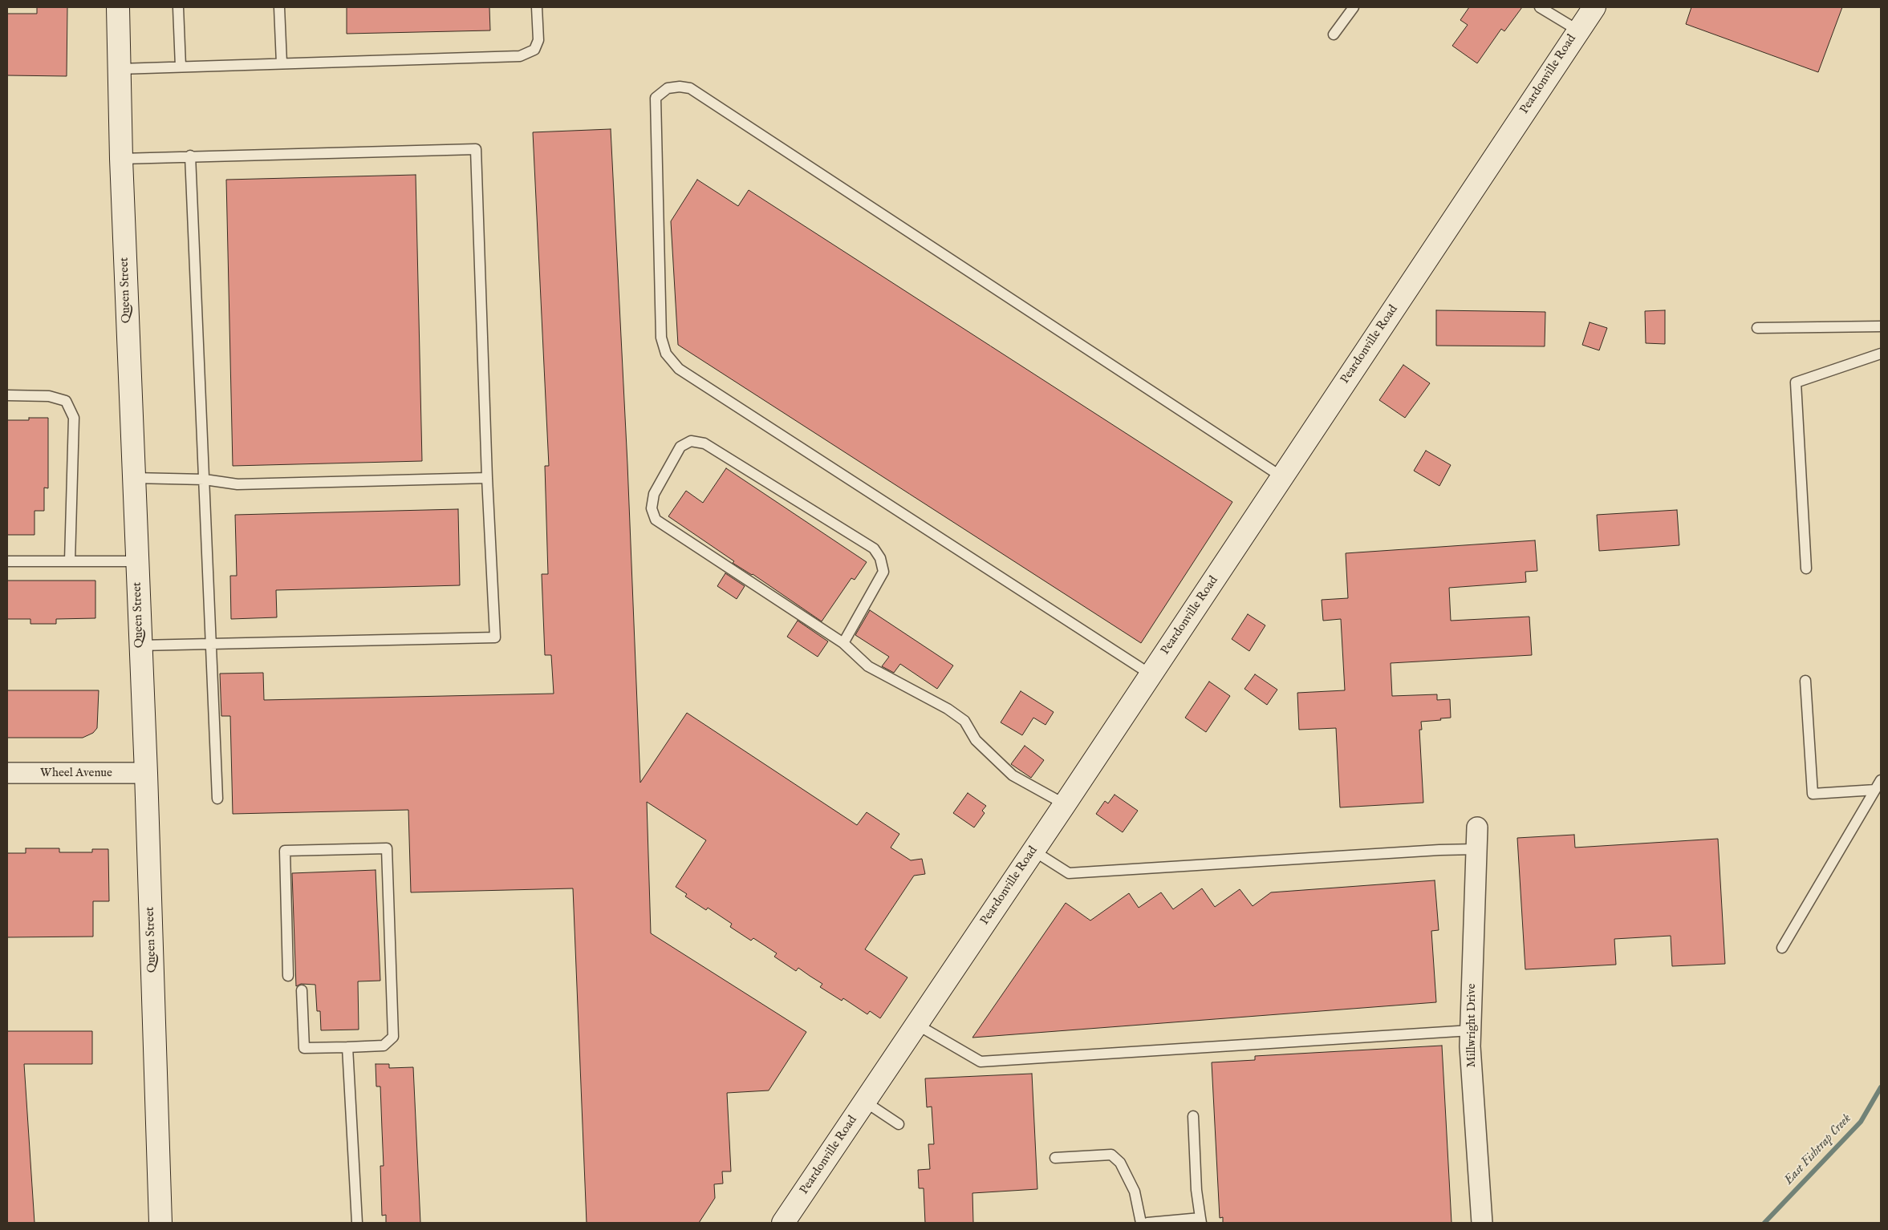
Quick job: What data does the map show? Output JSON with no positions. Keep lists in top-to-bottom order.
{
  "streets": {
    "street": [
      "Peardonville Road",
      "Queen Street",
      "Wheel Avenue",
      "Millwright Drive"
    ]
  },
  "crossings": [
    ["Queen Street", "Wheel Avenue"]
  ],
  "water": ["East Fishtrap Creek"]
}
